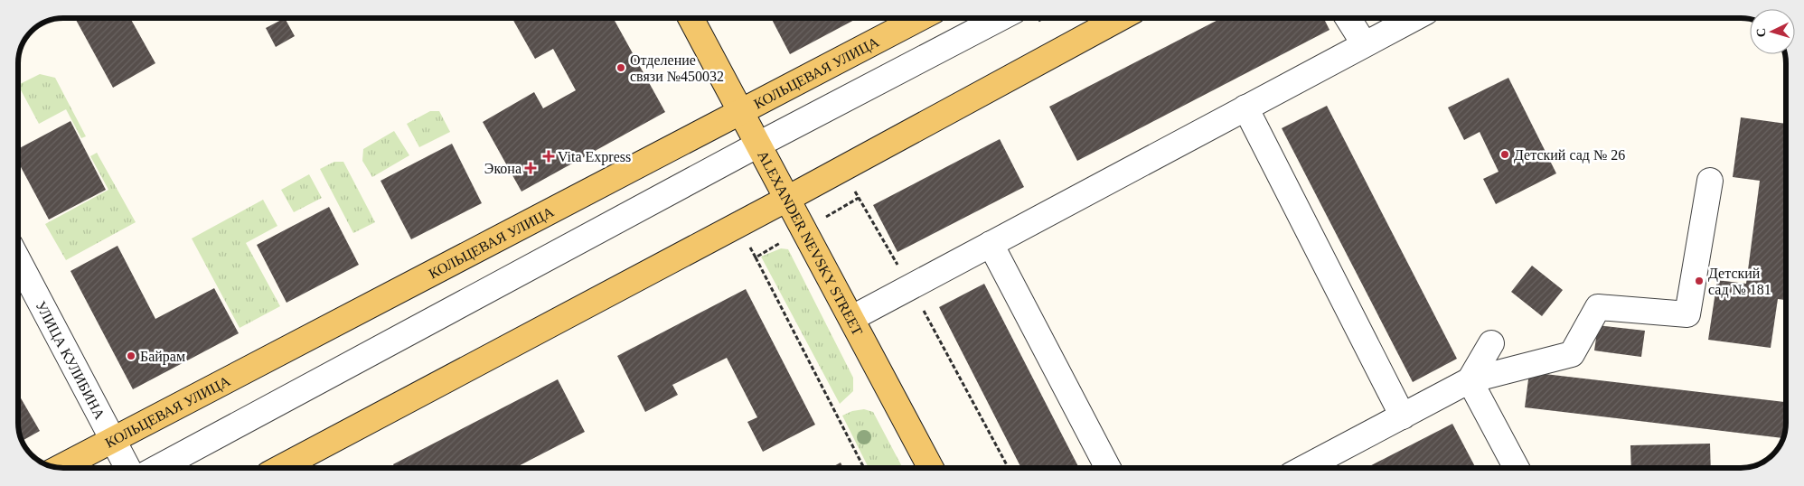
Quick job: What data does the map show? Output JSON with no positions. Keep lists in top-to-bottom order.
{
  "streets": {
    "main road": ["КОЛЬЦЕВАЯ УЛИЦА", "ALEXANDER NEVSKY STREET"],
    "street": ["УЛИЦА КУЛИБИНА"]
  },
  "crossings": [
    ["КОЛЬЦЕВАЯ УЛИЦА", "ALEXANDER NEVSKY STREET"],
    ["КОЛЬЦЕВАЯ УЛИЦА", "УЛИЦА КУЛИБИНА"]
  ],
  "places": {
    "other": [
      "Отделение связи №450032",
      "Детский сад № 26",
      "Детский сад № 181",
      "Байрам"
    ],
    "health": ["Vita Express", "Экона"]
  },
  "north": "left"
}
